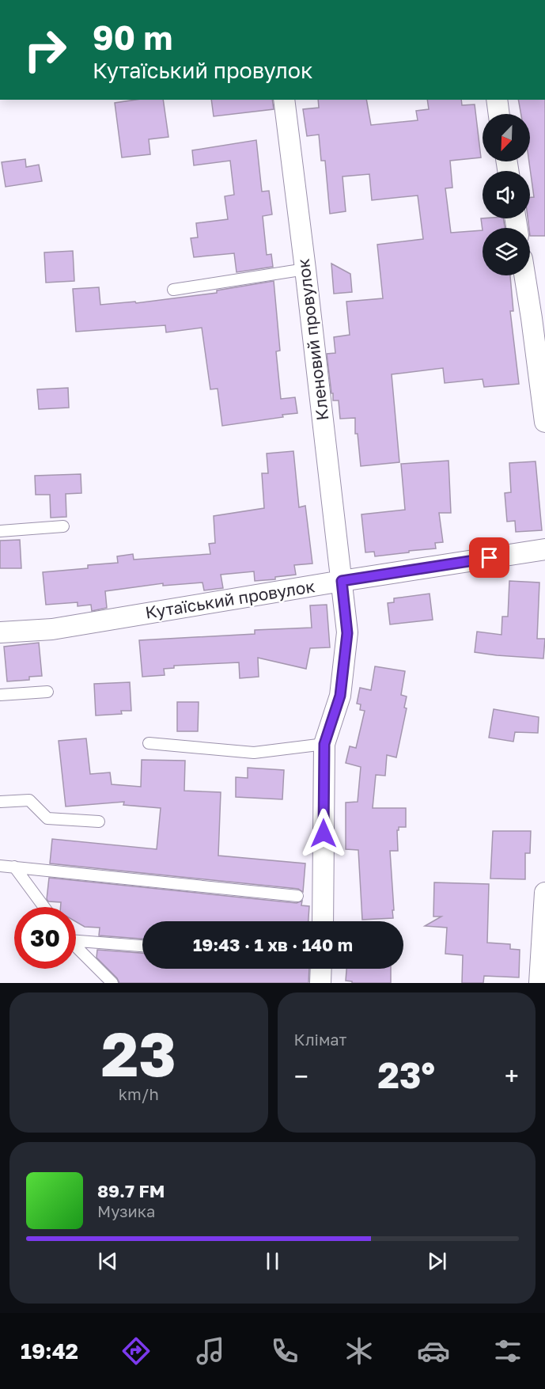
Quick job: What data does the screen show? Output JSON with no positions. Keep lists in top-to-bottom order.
{
  "streets": {
    "street": ["Кленовий провулок", "Кутаїський провулок"]
  },
  "crossings": [
    ["Кленовий провулок", "Кутаїський провулок"]
  ],
  "north": "bottom left",
  "page": {
    "turn": ["90 m", "Кутаїський провулок"],
    "limit": "30",
    "trip": "19:43 · 1 хв · 140 m",
    "tile": [
      ["23", "km/h"],
      "Клімат"
    ],
    "heat": ["−", "23°", "+"],
    "song": ["89.7 FM", "Музика"],
    "tabs": "19:42"
  }
}
